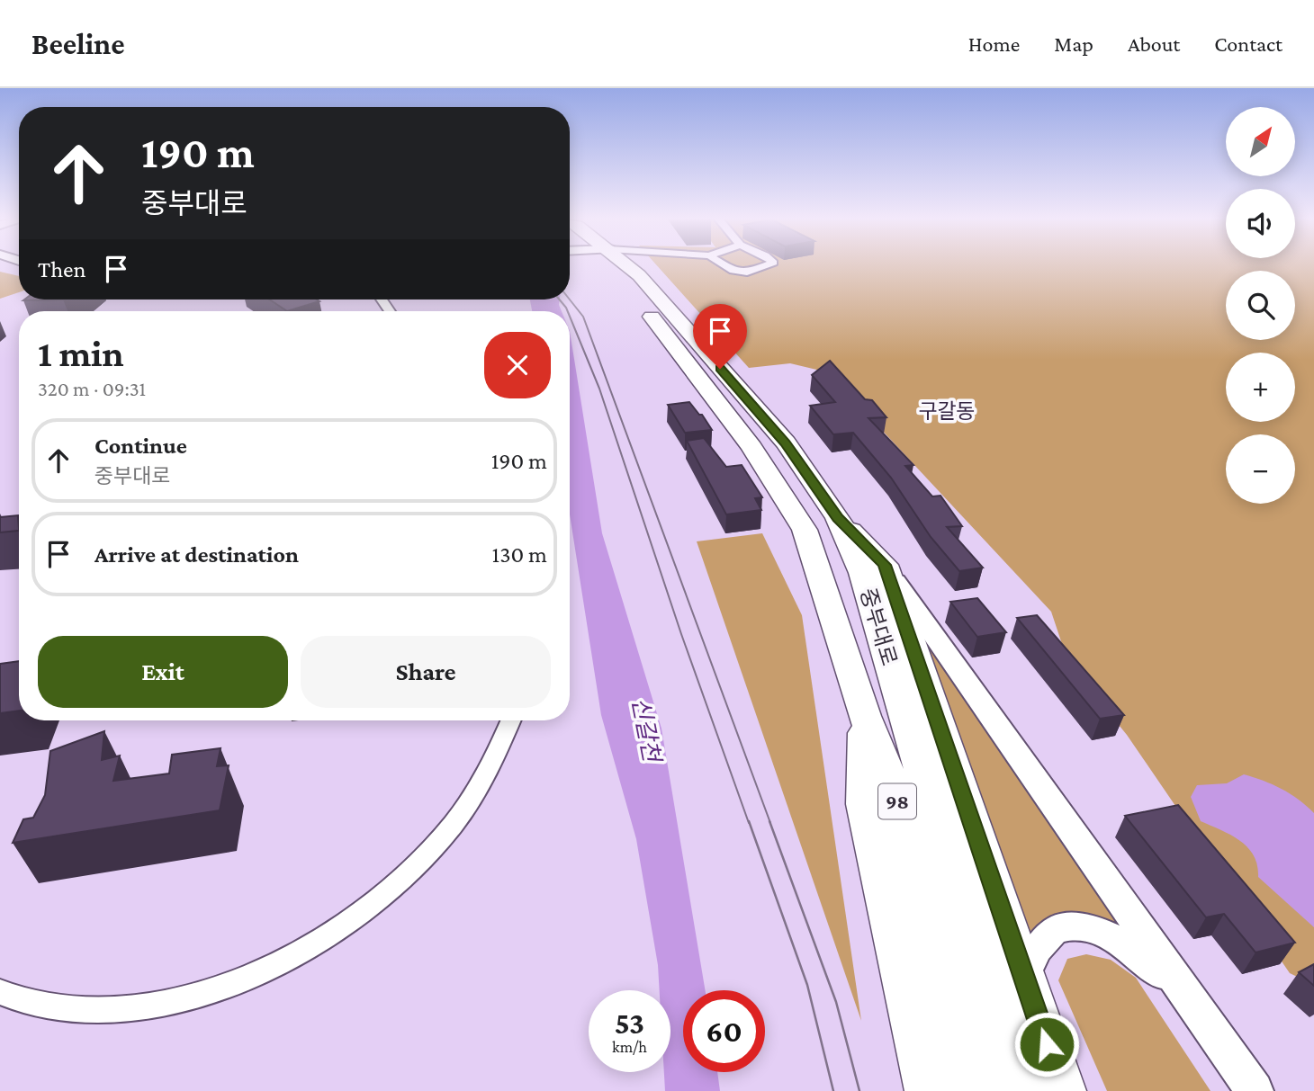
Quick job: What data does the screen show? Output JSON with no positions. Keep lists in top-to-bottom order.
{
  "streets": {
    "main road": ["중부대로", "98"]
  },
  "districts": ["구갈동"],
  "water": ["신갈천"],
  "north": "top right",
  "page": {
    "header": "Beeline",
    "nav": [
      "Home",
      "Map",
      "About",
      "Contact"
    ],
    "map_buttons": ["+", "−"],
    "turn": ["190 m", "중부대로"],
    "then": "Then",
    "heading": ["1 min", "320 m · 09:31"],
    "list": [
      {
        "name": "Continue",
        "note": "중부대로",
        "value": "190 m"
      },
      {
        "name": "Arrive at destination",
        "value": "130 m"
      }
    ],
    "buttons": ["Exit", "Share"],
    "speed": "53 km/h",
    "limit": "60"
  }
}
